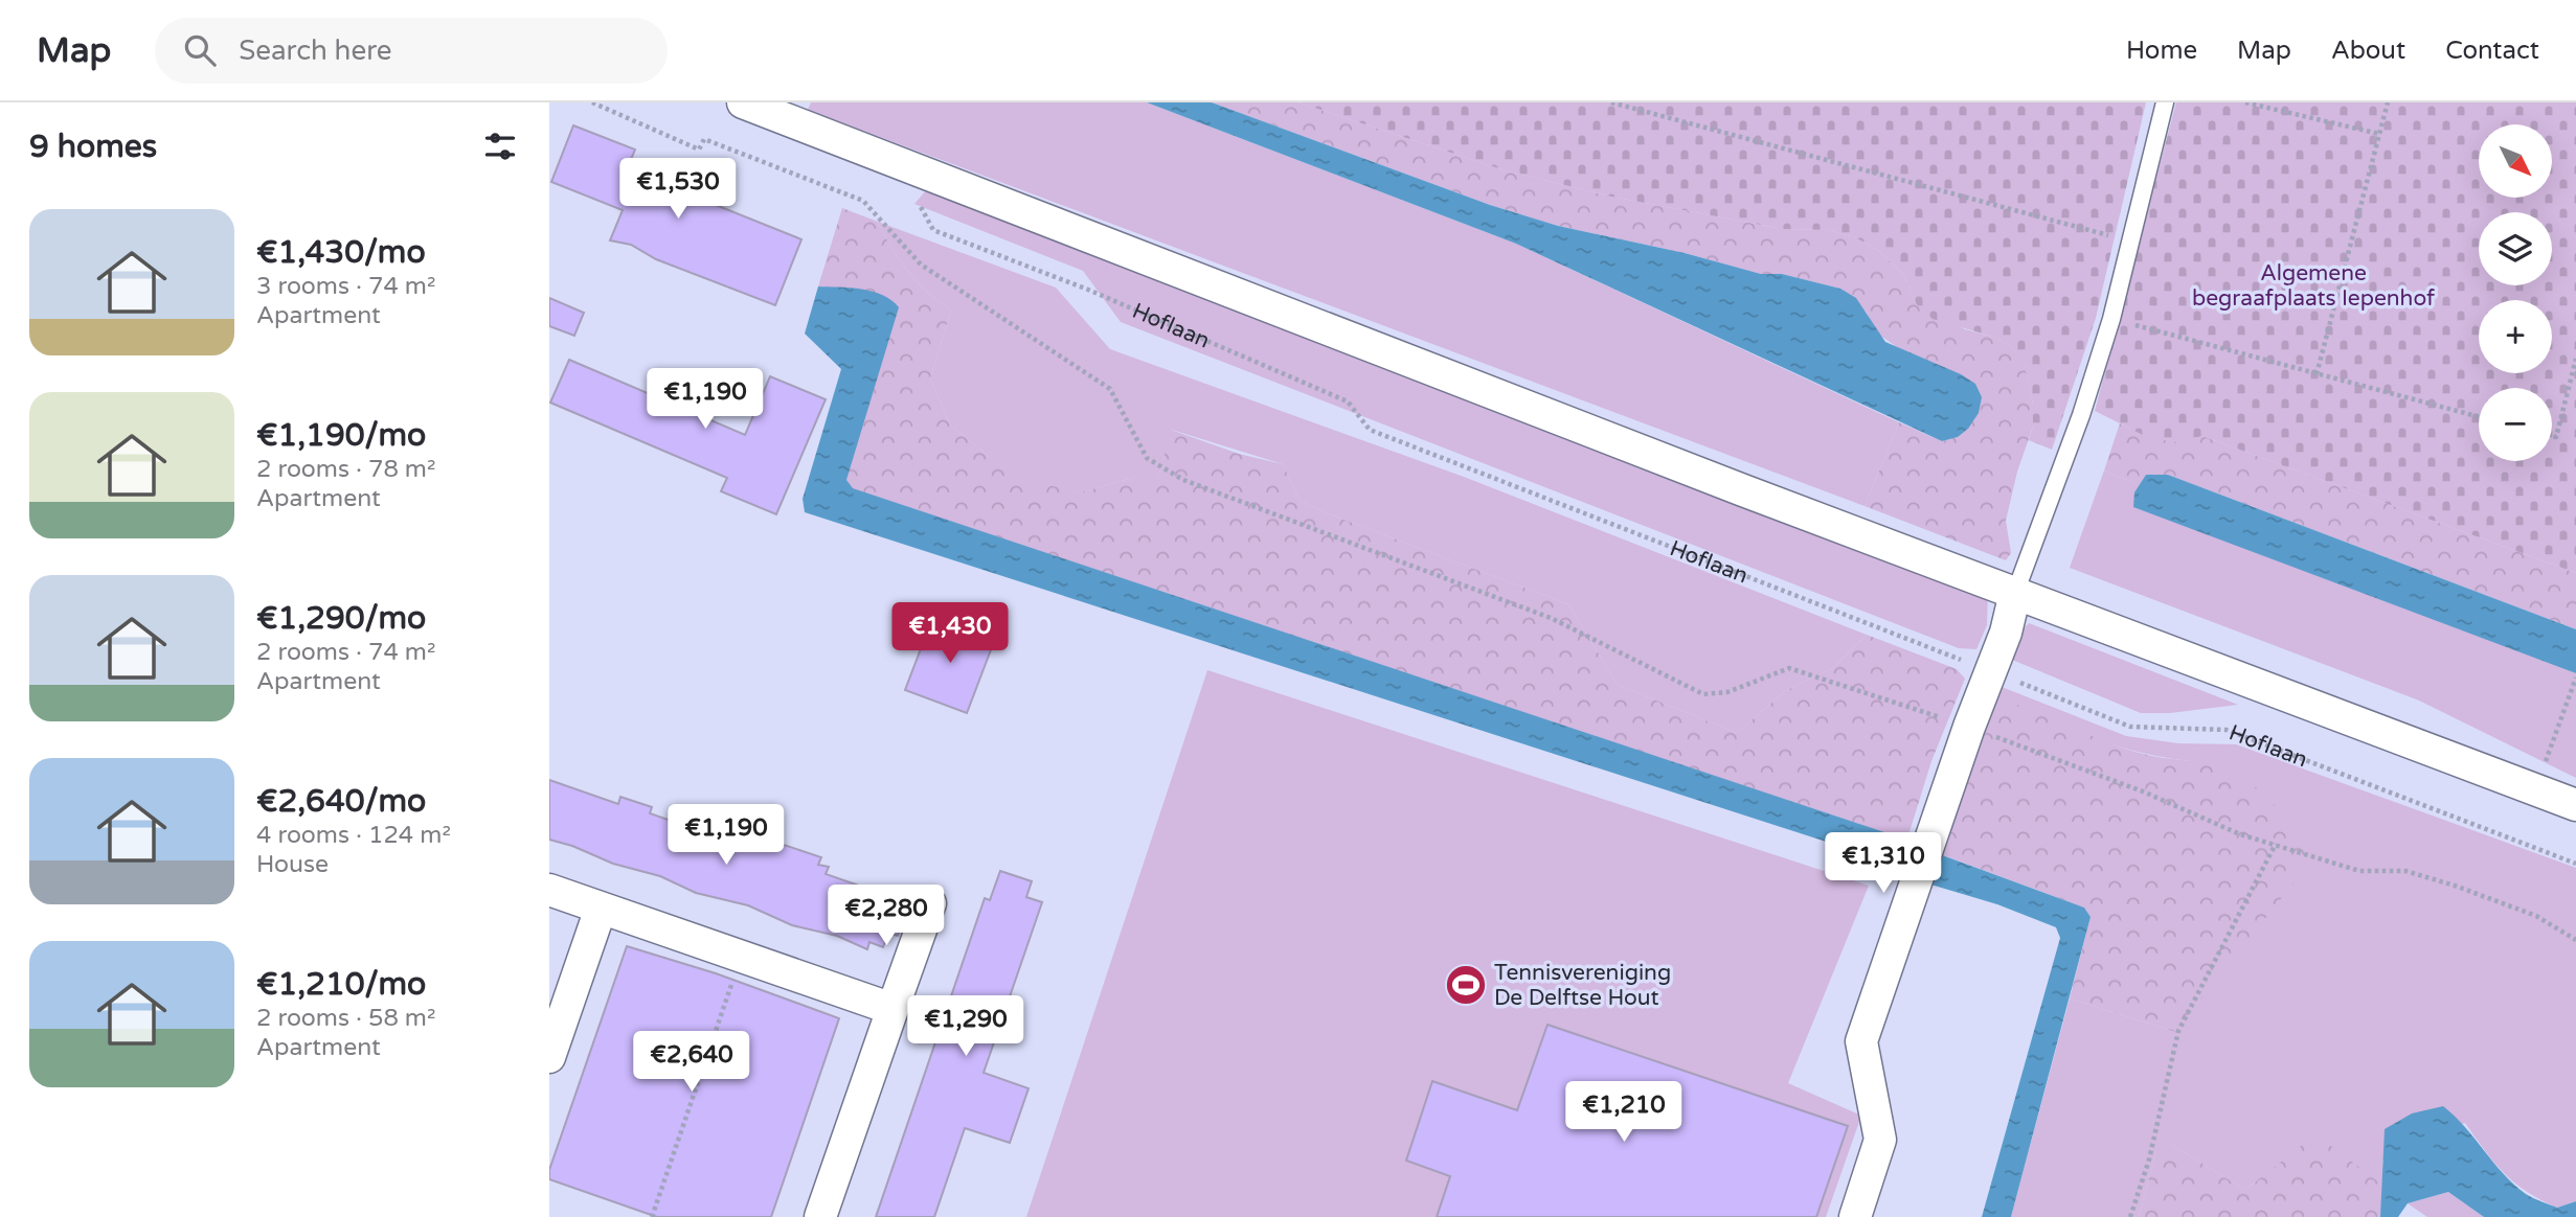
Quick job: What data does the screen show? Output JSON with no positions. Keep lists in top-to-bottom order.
{
  "streets": {
    "path": ["Hoflaan"]
  },
  "parks": ["Algemene begraafplaats Iepenhof"],
  "places": {
    "sports": ["Tennisvereniging De Delftse Hout"]
  },
  "north": "bottom right",
  "page": {
    "header": "Map",
    "search": "Search here",
    "nav": [
      "Home",
      "Map",
      "About",
      "Contact"
    ],
    "heading": "9 homes",
    "map_buttons": ["+", "−"],
    "price": [
      "€1,530",
      "€1,190",
      "€1,430",
      "€1,190",
      "€1,310",
      "€2,280",
      "€1,290",
      "€2,640",
      "€1,210"
    ],
    "list": [
      {
        "name": "€1,430/mo",
        "note": "3 rooms · 74 m² · Apartment"
      },
      {
        "name": "€1,190/mo",
        "note": "2 rooms · 78 m² · Apartment"
      },
      {
        "name": "€1,290/mo",
        "note": "2 rooms · 74 m² · Apartment"
      },
      {
        "name": "€2,640/mo",
        "note": "4 rooms · 124 m² · House"
      },
      {
        "name": "€1,210/mo",
        "note": "2 rooms · 58 m² · Apartment"
      }
    ]
  }
}
